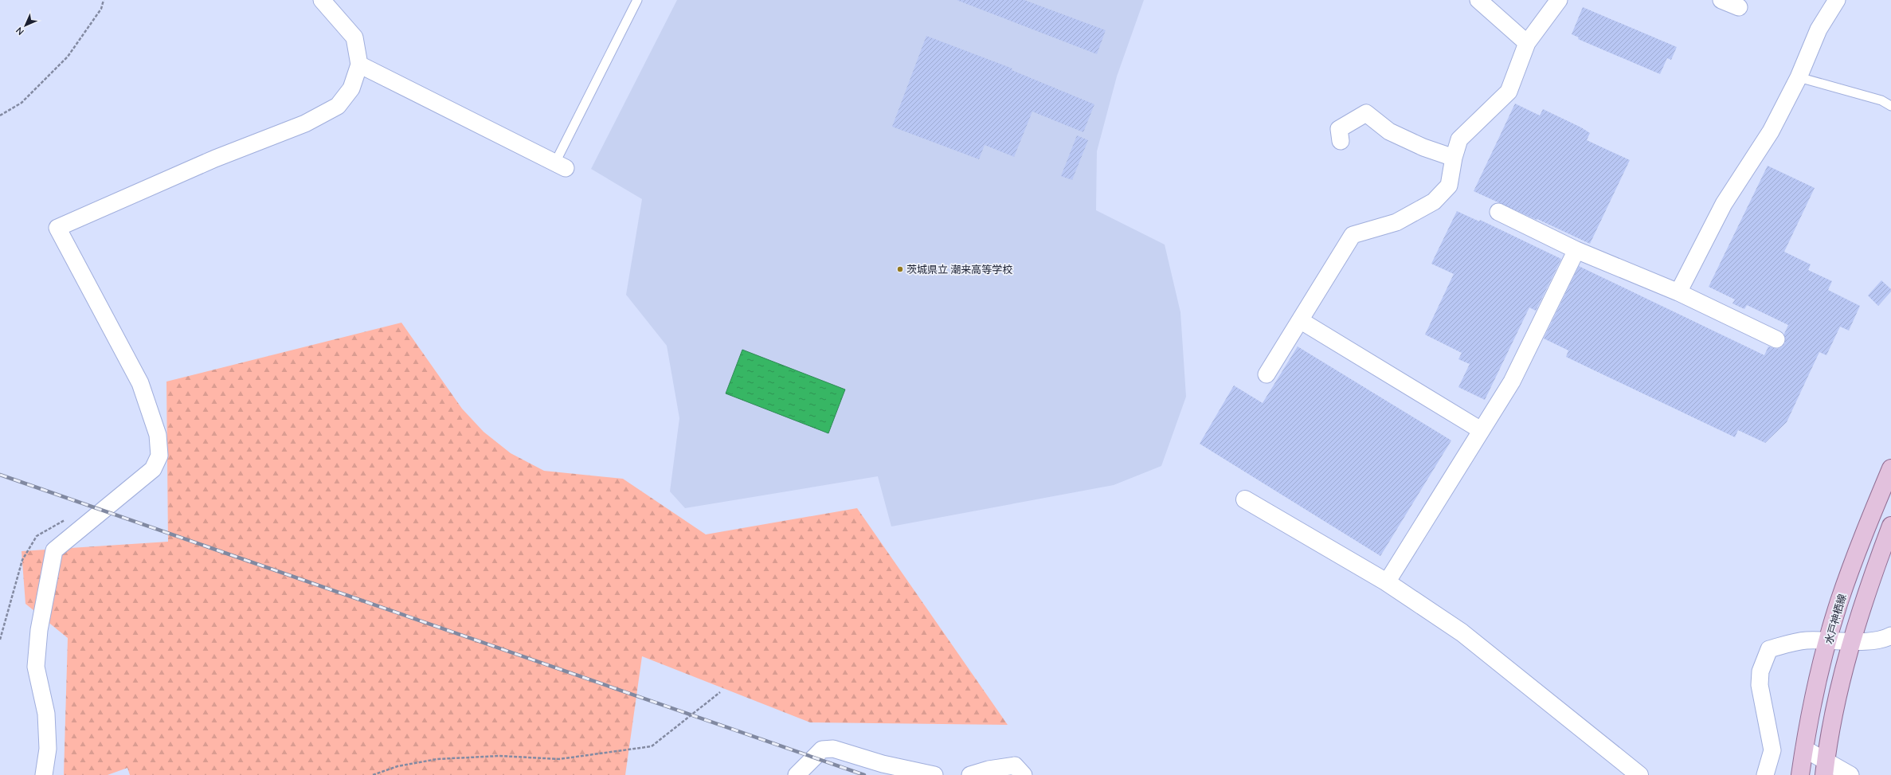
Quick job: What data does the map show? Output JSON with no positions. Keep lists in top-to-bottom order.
{
  "streets": {
    "main road": ["水戸神栖線"]
  },
  "places": ["茨城県立 潮来高等学校"],
  "north": "bottom left"
}
